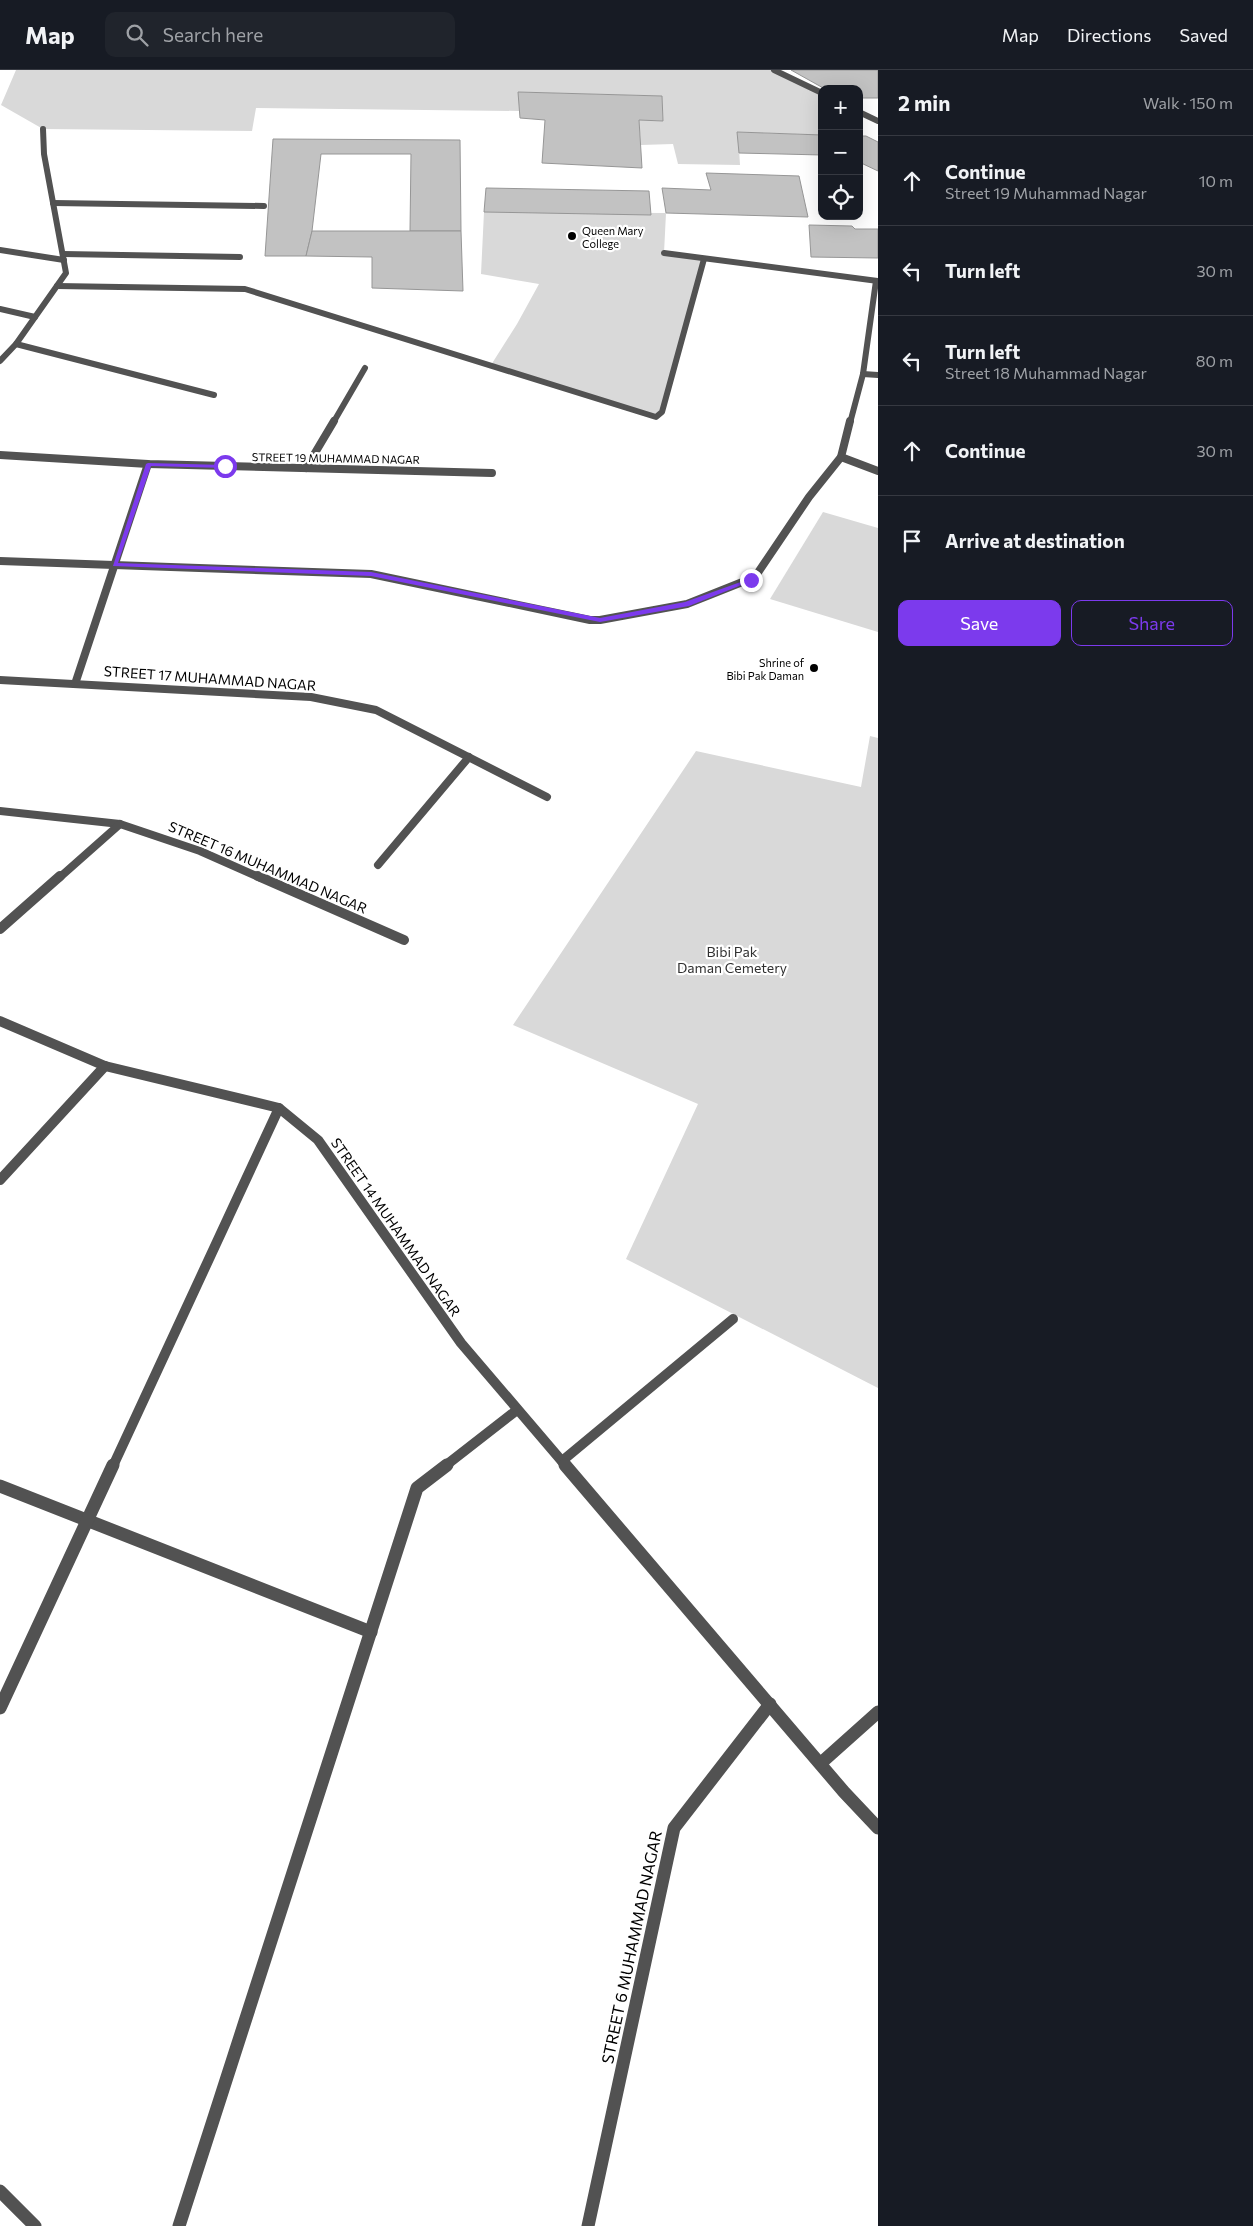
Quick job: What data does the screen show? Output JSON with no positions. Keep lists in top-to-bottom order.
{
  "streets": {
    "street": [
      "STREET 19 MUHAMMAD NAGAR",
      "STREET 17 MUHAMMAD NAGAR",
      "STREET 16 MUHAMMAD NAGAR",
      "STREET 14 MUHAMMAD NAGAR",
      "STREET 6 MUHAMMAD NAGAR"
    ]
  },
  "crossings": [
    ["STREET 14 MUHAMMAD NAGAR", "STREET 6 MUHAMMAD NAGAR"]
  ],
  "parks": ["Bibi Pak Daman Cemetery"],
  "places": ["Queen Mary College", "Shrine of Bibi Pak Daman"],
  "page": {
    "header": "Map",
    "search": "Search here",
    "nav": ["Map", "Directions", "Saved"],
    "heading": ["2 min", "Walk · 150 m"],
    "map_buttons": ["+", "−"],
    "list": [
      ["Continue", "Street 19 Muhammad Nagar", "10 m"],
      ["Turn left", "30 m"],
      ["Turn left", "Street 18 Muhammad Nagar", "80 m"],
      ["Continue", "30 m"],
      "Arrive at destination"
    ],
    "buttons": ["Save", "Share"]
  }
}
